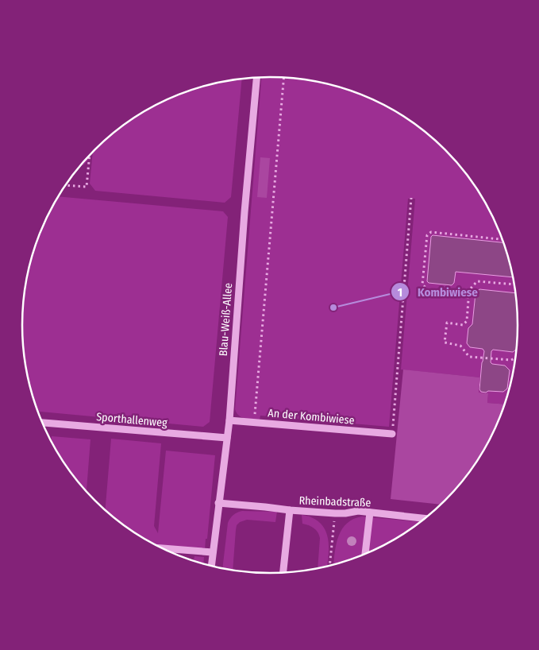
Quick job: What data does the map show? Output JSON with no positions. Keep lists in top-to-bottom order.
{
  "streets": {
    "lane": [
      "Blau-Weiß-Allee",
      "An der Kombiwiese",
      "Sporthallenweg",
      "Rheinbadstraße"
    ]
  },
  "crossings": [
    ["Blau-Weiß-Allee", "An der Kombiwiese"],
    ["Blau-Weiß-Allee", "Sporthallenweg"],
    ["Blau-Weiß-Allee", "Rheinbadstraße"]
  ],
  "places": ["Kombiwiese"]
}
